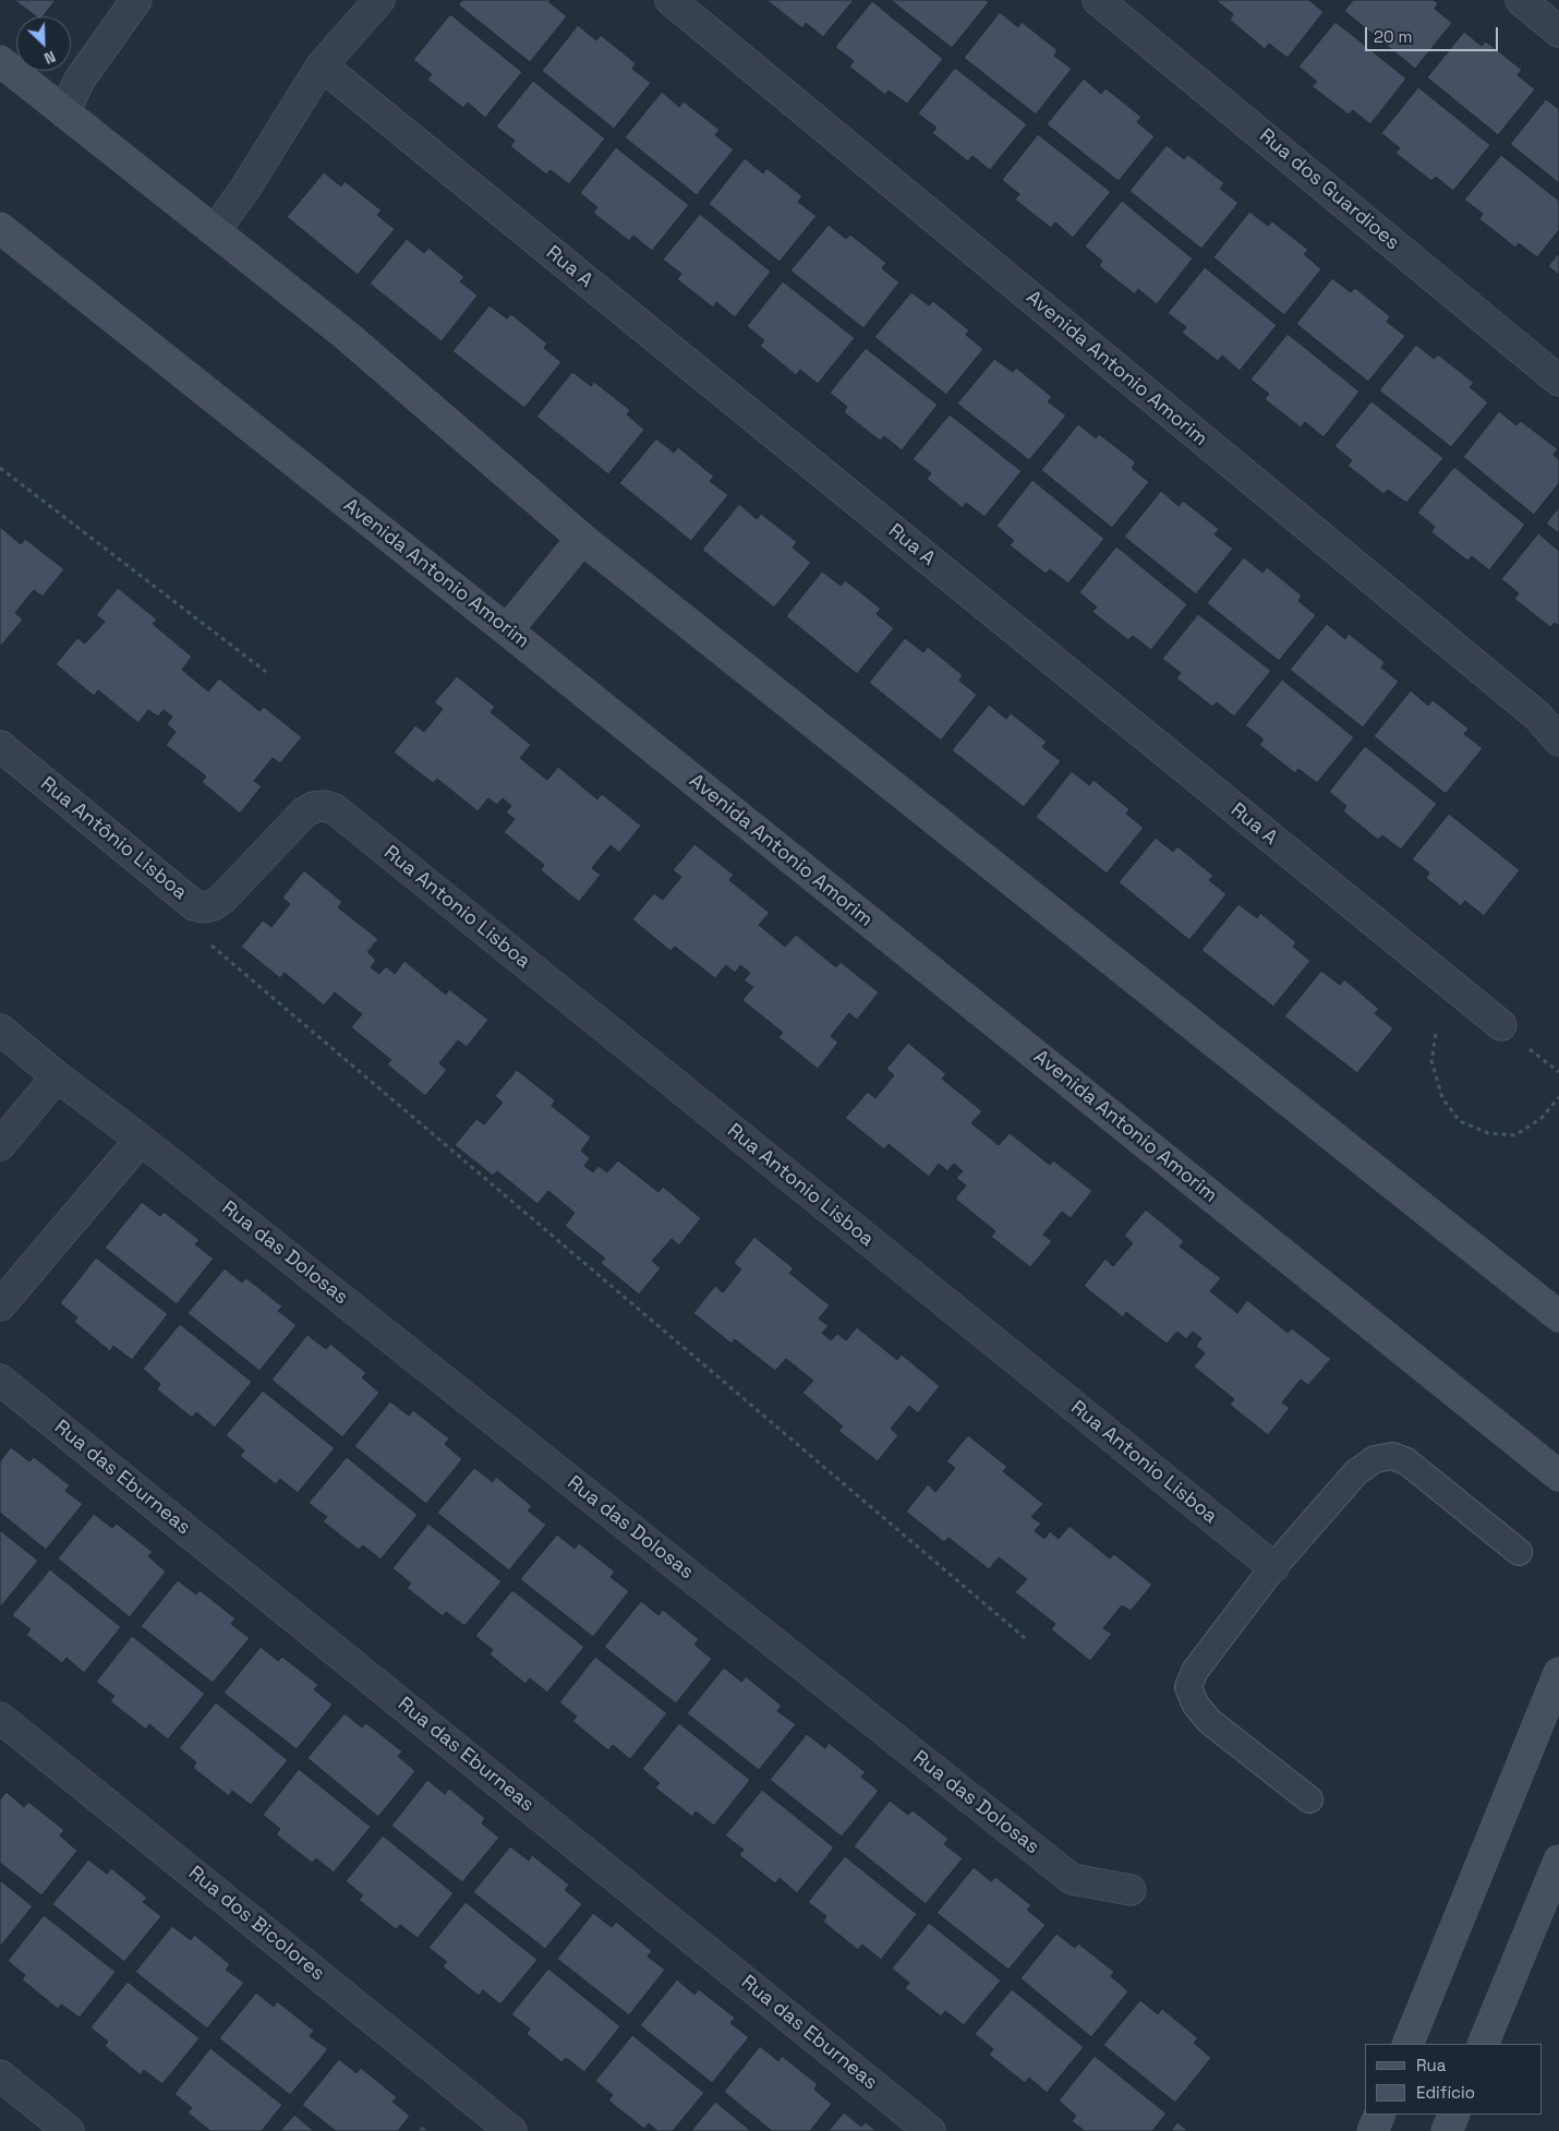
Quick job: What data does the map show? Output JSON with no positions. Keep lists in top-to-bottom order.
{
  "streets": {
    "street": [
      "Rua dos Guardioes",
      "Rua A",
      "Avenida Antonio Amorim",
      "Rua Antônio Lisboa",
      "Rua Antonio Lisboa",
      "Rua das Dolosas",
      "Rua das Eburneas",
      "Rua dos Bicolores"
    ]
  },
  "crossings": [
    ["Rua Antônio Lisboa", "Rua Antonio Lisboa"]
  ],
  "legend": ["Rua", "Edifício"],
  "scale_bar": "20 m",
  "north": "bottom right"
}
